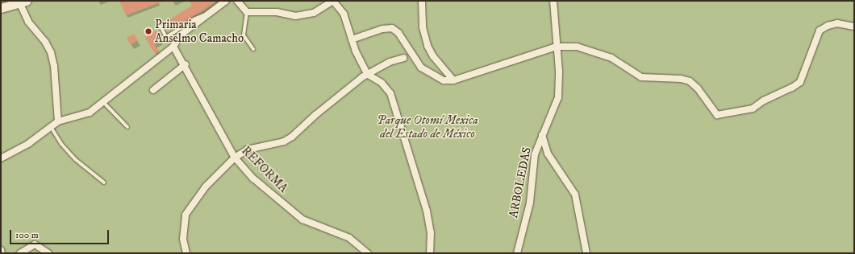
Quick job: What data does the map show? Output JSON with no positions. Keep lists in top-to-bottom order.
{
  "streets": {
    "street": ["REFORMA", "ARBOLEDAS"]
  },
  "parks": ["Parque Otomí Mexica del Estado de México"],
  "places": ["Primaria Anselmo Camacho"],
  "scale_bar": "100 m"
}
